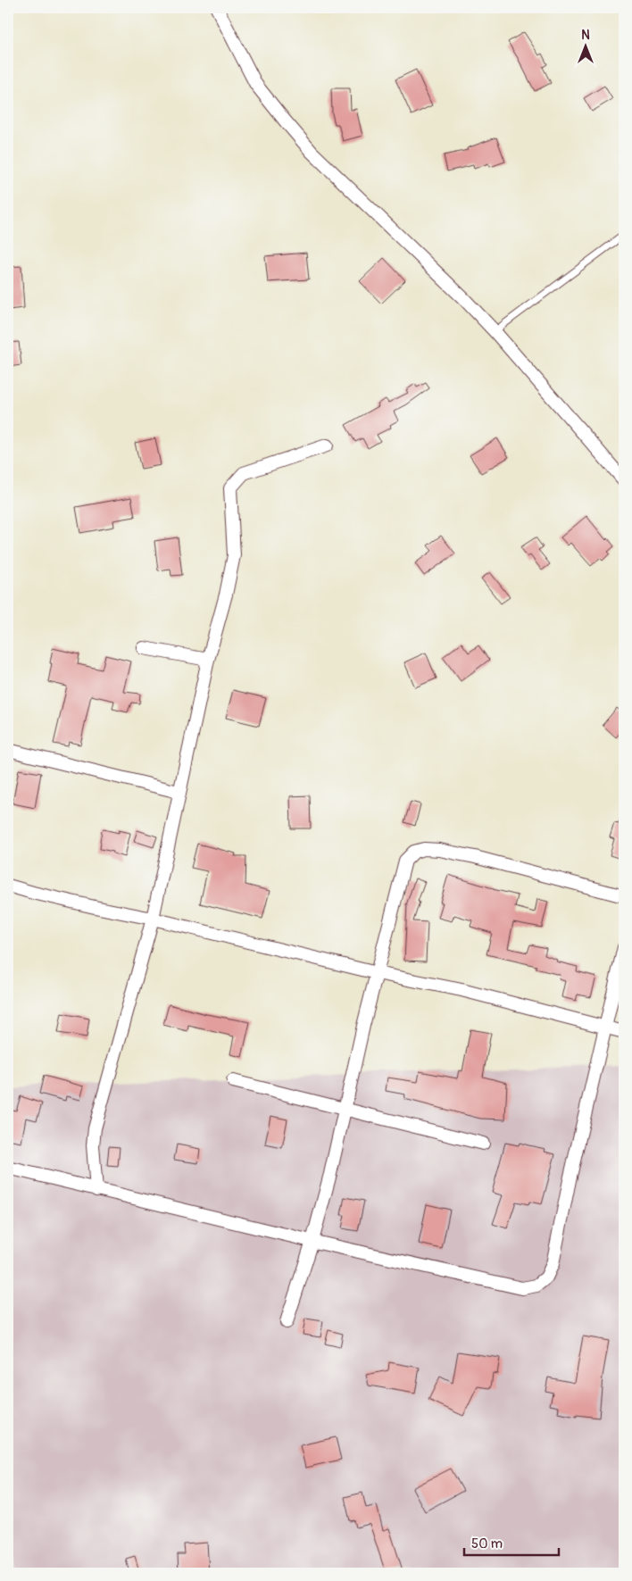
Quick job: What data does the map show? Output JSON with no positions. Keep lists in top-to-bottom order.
{
  "scale_bar": "50 m",
  "north": "top"
}
